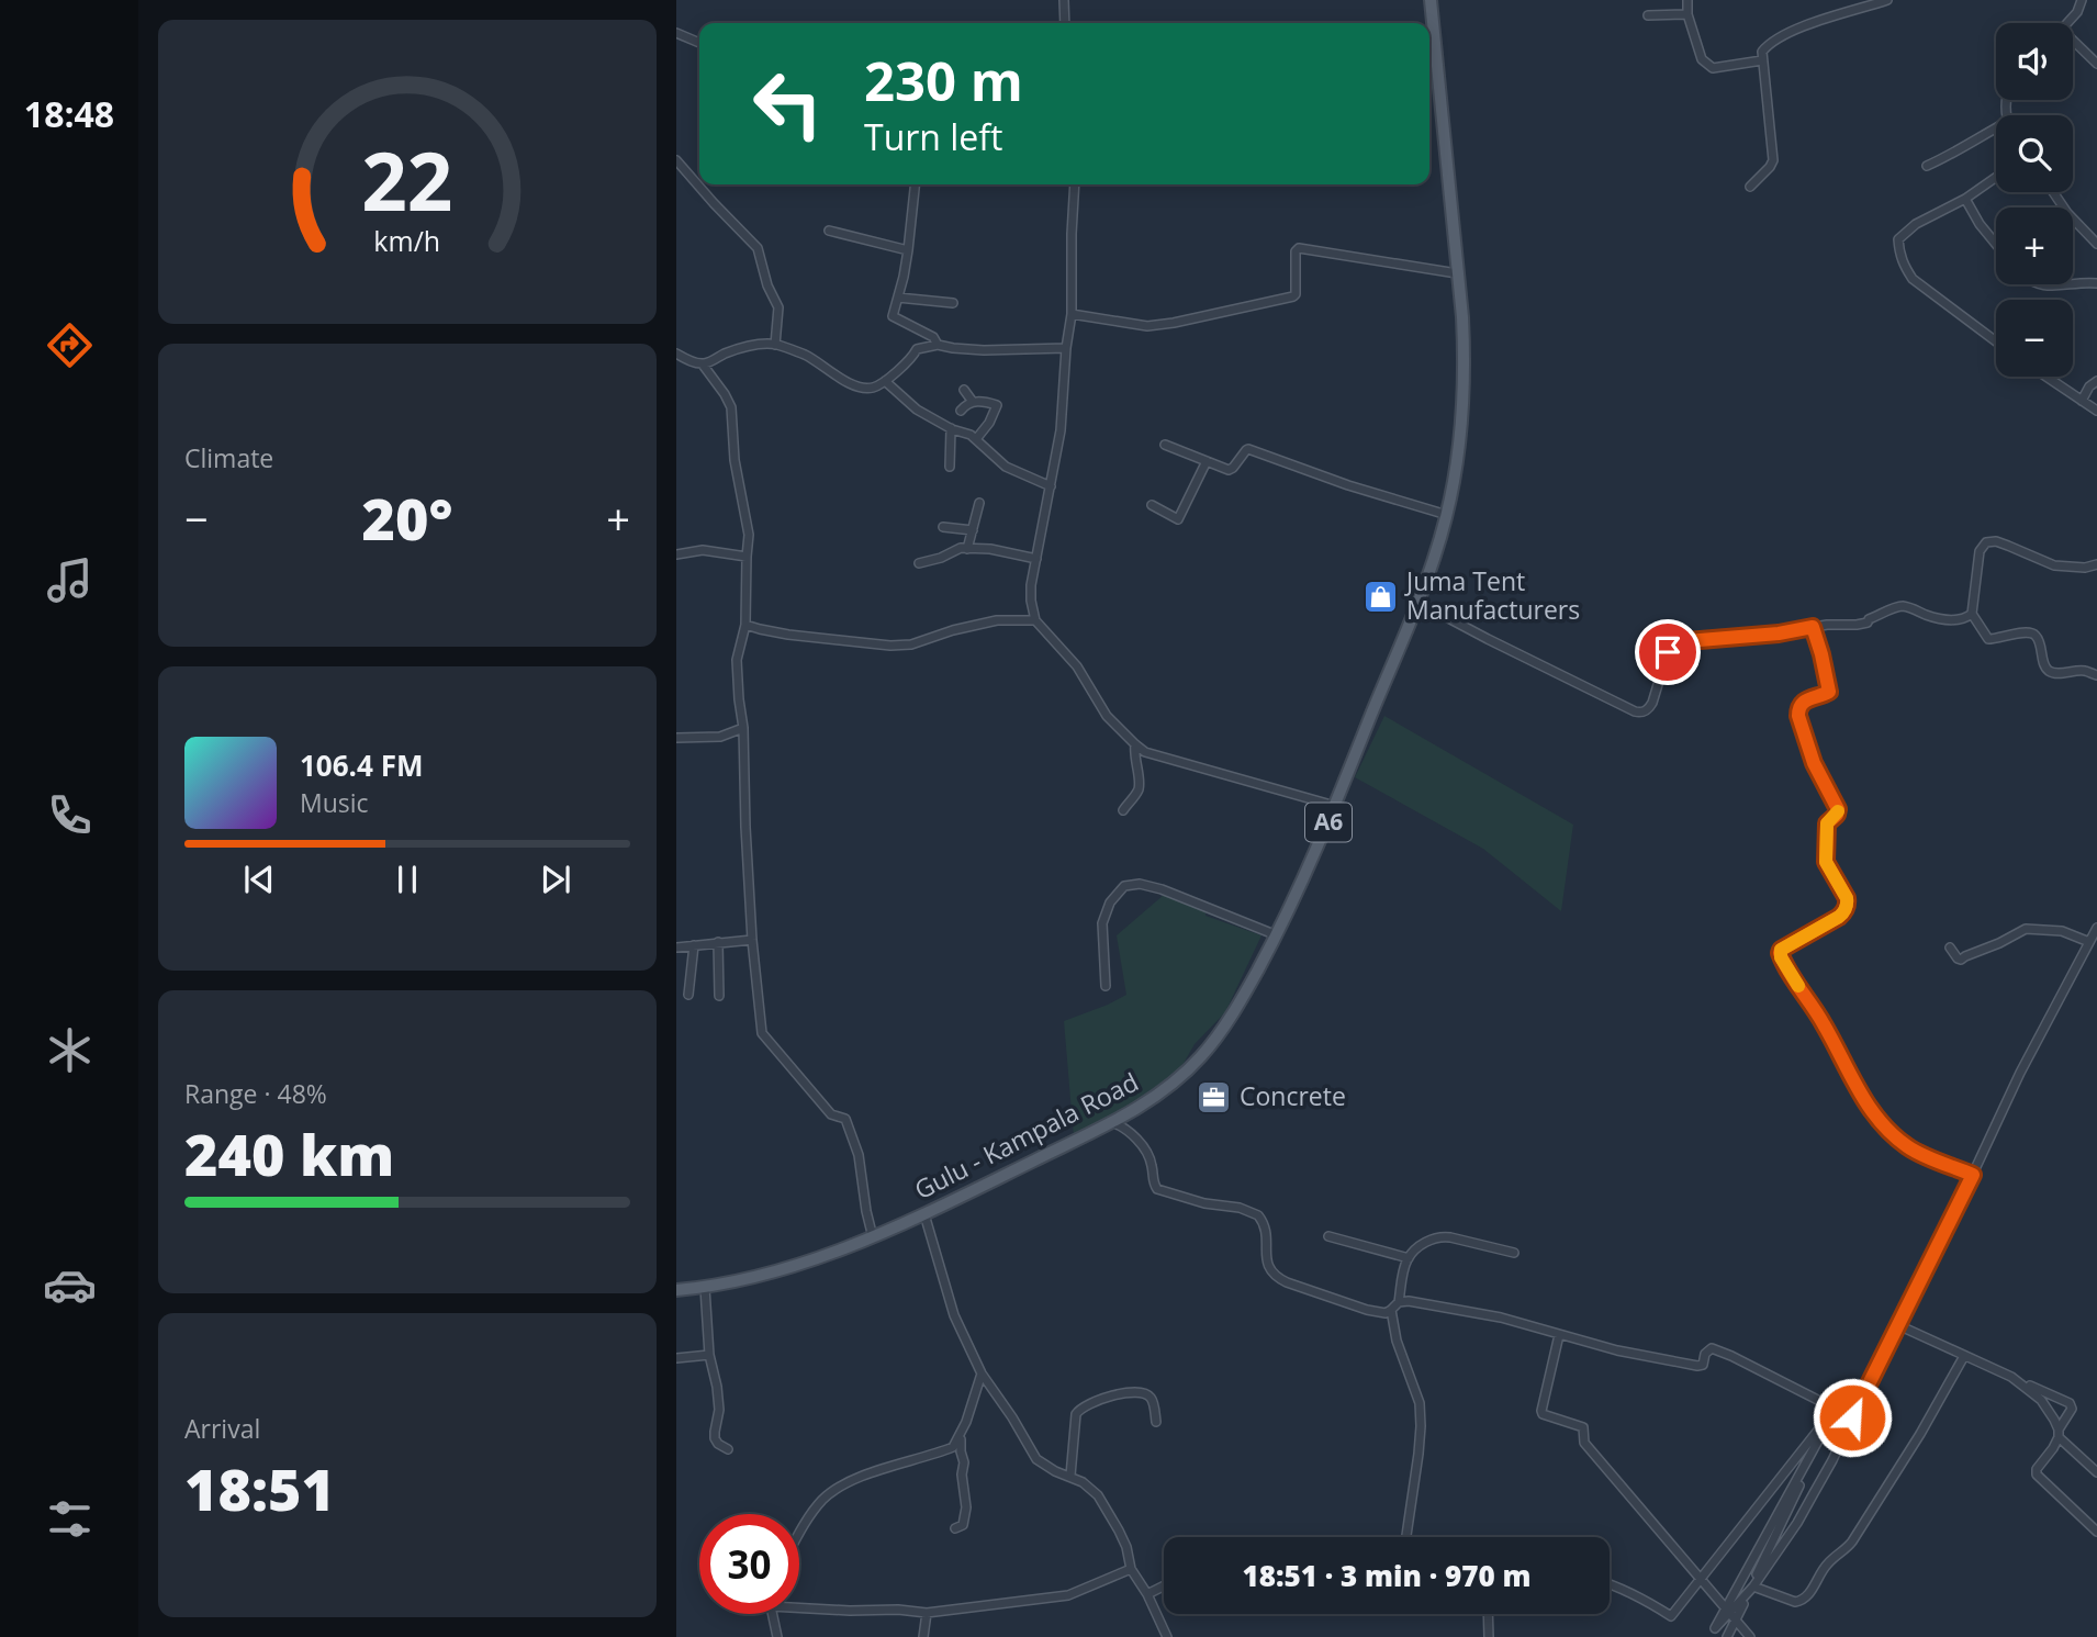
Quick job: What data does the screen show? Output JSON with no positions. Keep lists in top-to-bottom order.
{
  "streets": {
    "main road": ["A6", "Gulu - Kampala Road"]
  },
  "places": {
    "shop": ["Juma Tent Manufacturers"],
    "office": ["Concrete"]
  },
  "page": {
    "tabs": "18:48",
    "map_buttons": ["+", "−"],
    "turn": ["230 m", "Turn left"],
    "tile": [
      "Climate",
      ["Range · 48%", "240 km"],
      ["Arrival", "18:51"]
    ],
    "heat": ["−", "20°", "+"],
    "song": ["106.4 FM", "Music"],
    "limit": "30",
    "trip": "18:51 · 3 min · 970 m",
    "gauge": ["22", "km/h"]
  }
}
